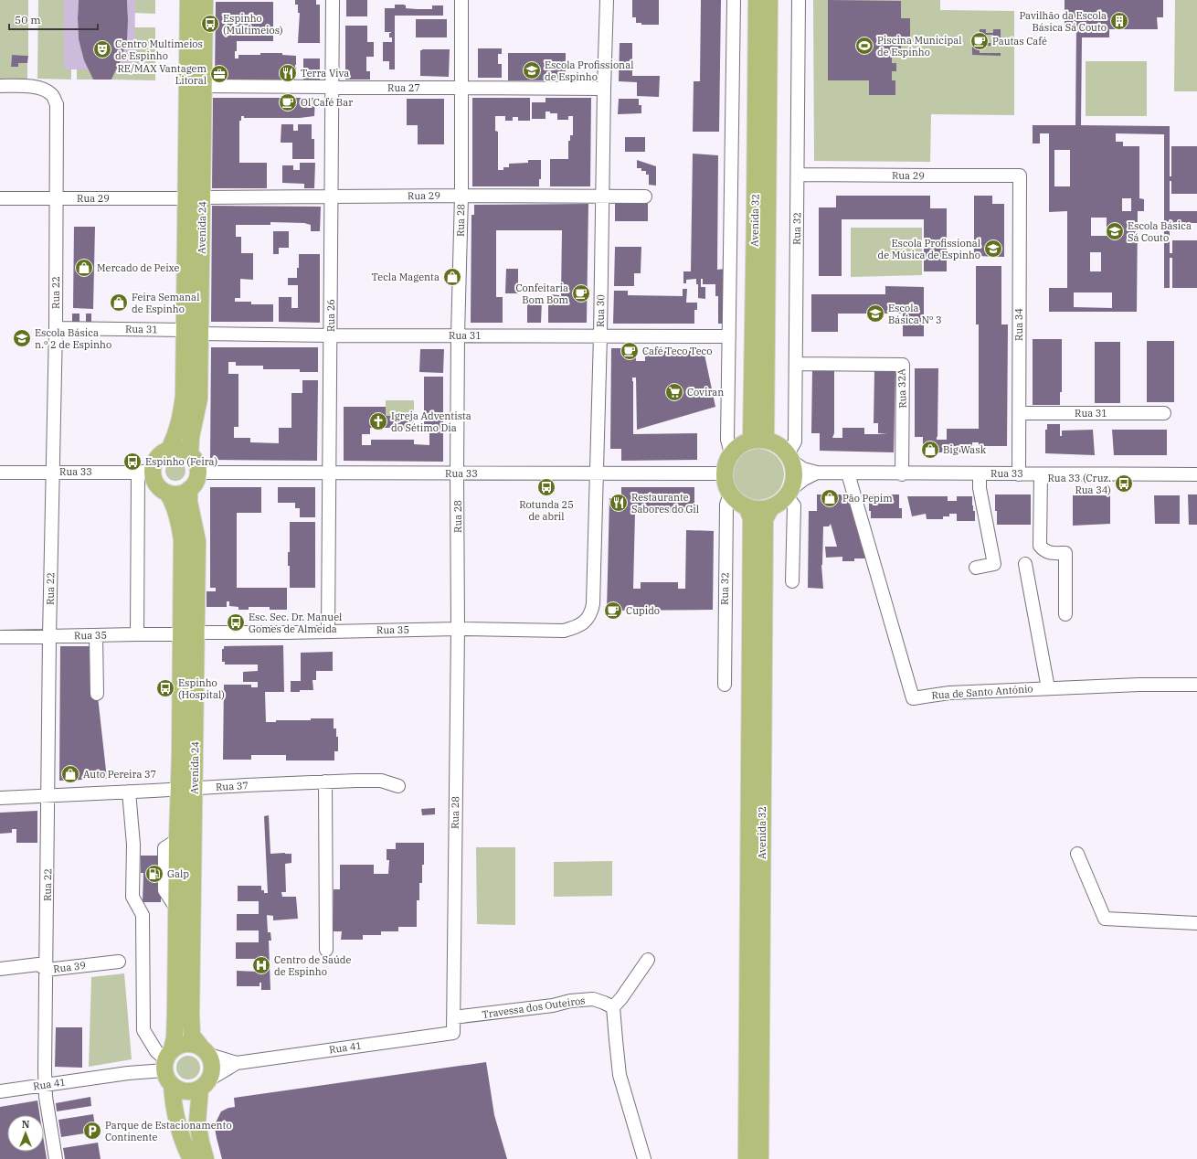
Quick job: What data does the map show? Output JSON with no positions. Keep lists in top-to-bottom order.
{
  "streets": {
    "main road": ["Avenida 32", "Avenida 24"],
    "street": [
      "Rua 27",
      "Rua 29",
      "Rua 28",
      "Rua 32",
      "Rua 22",
      "Rua 30",
      "Rua 26",
      "Rua 34",
      "Rua 31",
      "Rua 32A",
      "Rua 33",
      "Rua 35",
      "Rua de Santo António",
      "Rua 37",
      "Rua 39",
      "Travessa dos Outeiros",
      "Rua 41"
    ]
  },
  "crossings": [
    ["Rua 27", "Rua 28"],
    ["Rua 27", "Avenida 24"],
    ["Rua 27", "Rua 30"],
    ["Rua 27", "Rua 26"],
    ["Rua 29", "Rua 28"],
    ["Rua 29", "Avenida 24"],
    ["Rua 29", "Rua 32"],
    ["Rua 29", "Rua 22"],
    ["Rua 29", "Rua 30"],
    ["Rua 29", "Rua 26"],
    ["Rua 29", "Rua 34"],
    ["Rua 28", "Rua 31"],
    ["Rua 28", "Rua 33"],
    ["Rua 28", "Rua 35"],
    ["Rua 28", "Travessa dos Outeiros"],
    ["Rua 28", "Rua 41"],
    ["Avenida 32", "Rua 32"],
    ["Avenida 32", "Rua 33"],
    ["Avenida 24", "Rua 31"],
    ["Avenida 24", "Rua 33"],
    ["Avenida 24", "Rua 35"],
    ["Avenida 24", "Rua 37"],
    ["Avenida 24", "Rua 41"],
    ["Rua 32", "Rua 32A"],
    ["Rua 32", "Rua 33"],
    ["Rua 22", "Rua 31"],
    ["Rua 22", "Rua 33"],
    ["Rua 22", "Rua 35"],
    ["Rua 22", "Rua 37"],
    ["Rua 22", "Rua 39"],
    ["Rua 22", "Rua 41"],
    ["Rua 30", "Rua 31"],
    ["Rua 30", "Rua 33"],
    ["Rua 30", "Rua 35"],
    ["Rua 26", "Rua 31"],
    ["Rua 26", "Rua 33"],
    ["Rua 26", "Rua 35"],
    ["Rua 34", "Rua 31"],
    ["Rua 34", "Rua 33"],
    ["Rua 32A", "Rua 33"],
    ["Rua 33", "Rua de Santo António"]
  ],
  "places": {
    "building": ["Pavilhão da Escola Básica Sá Couto"],
    "bus stop": [
      "Espinho (Multimeios)",
      "Espinho (Feira)",
      "Rua 33 (Cruz. Rua 34)",
      "Rotunda 25 de abril",
      "Esc. Sec. Dr. Manuel Gomes de Almeida",
      "Espinho (Hospital)"
    ],
    "cafe": [
      "Pautas Café",
      "Ol Café Bar",
      "Confeitaria Bom Bom",
      "Café Teco Teco",
      "Cupido"
    ],
    "sports": ["Piscina Municipal de Espinho"],
    "theatre": ["Centro Multimeios de Espinho"],
    "school or university": [
      "Escola Profissional de Espinho",
      "Escola Básica Sá Couto",
      "Escola Profissional de Música de Espinho",
      "Escola Básica Nº 3",
      "Escola Básica n.º 2 de Espinho"
    ],
    "restaurant": ["Terra Viva", "Restaurante Sabores do Gil"],
    "office": ["RE/MAX Vantagem Litoral"],
    "shop": [
      "Mercado de Peixe",
      "Tecla Magenta",
      "Feira Semanal de Espinho",
      "Big Wask",
      "Pão Pepim",
      "Auto Pereira 37"
    ],
    "supermarket": ["Coviran"],
    "church": ["Igreja Adventista do Sétimo Dia"],
    "fuel station": ["Galp"],
    "hospital": ["Centro de Saúde de Espinho"],
    "parking": ["Parque de Estacionamento Continente"]
  },
  "scale_bar": "50 m",
  "north": "top"
}
